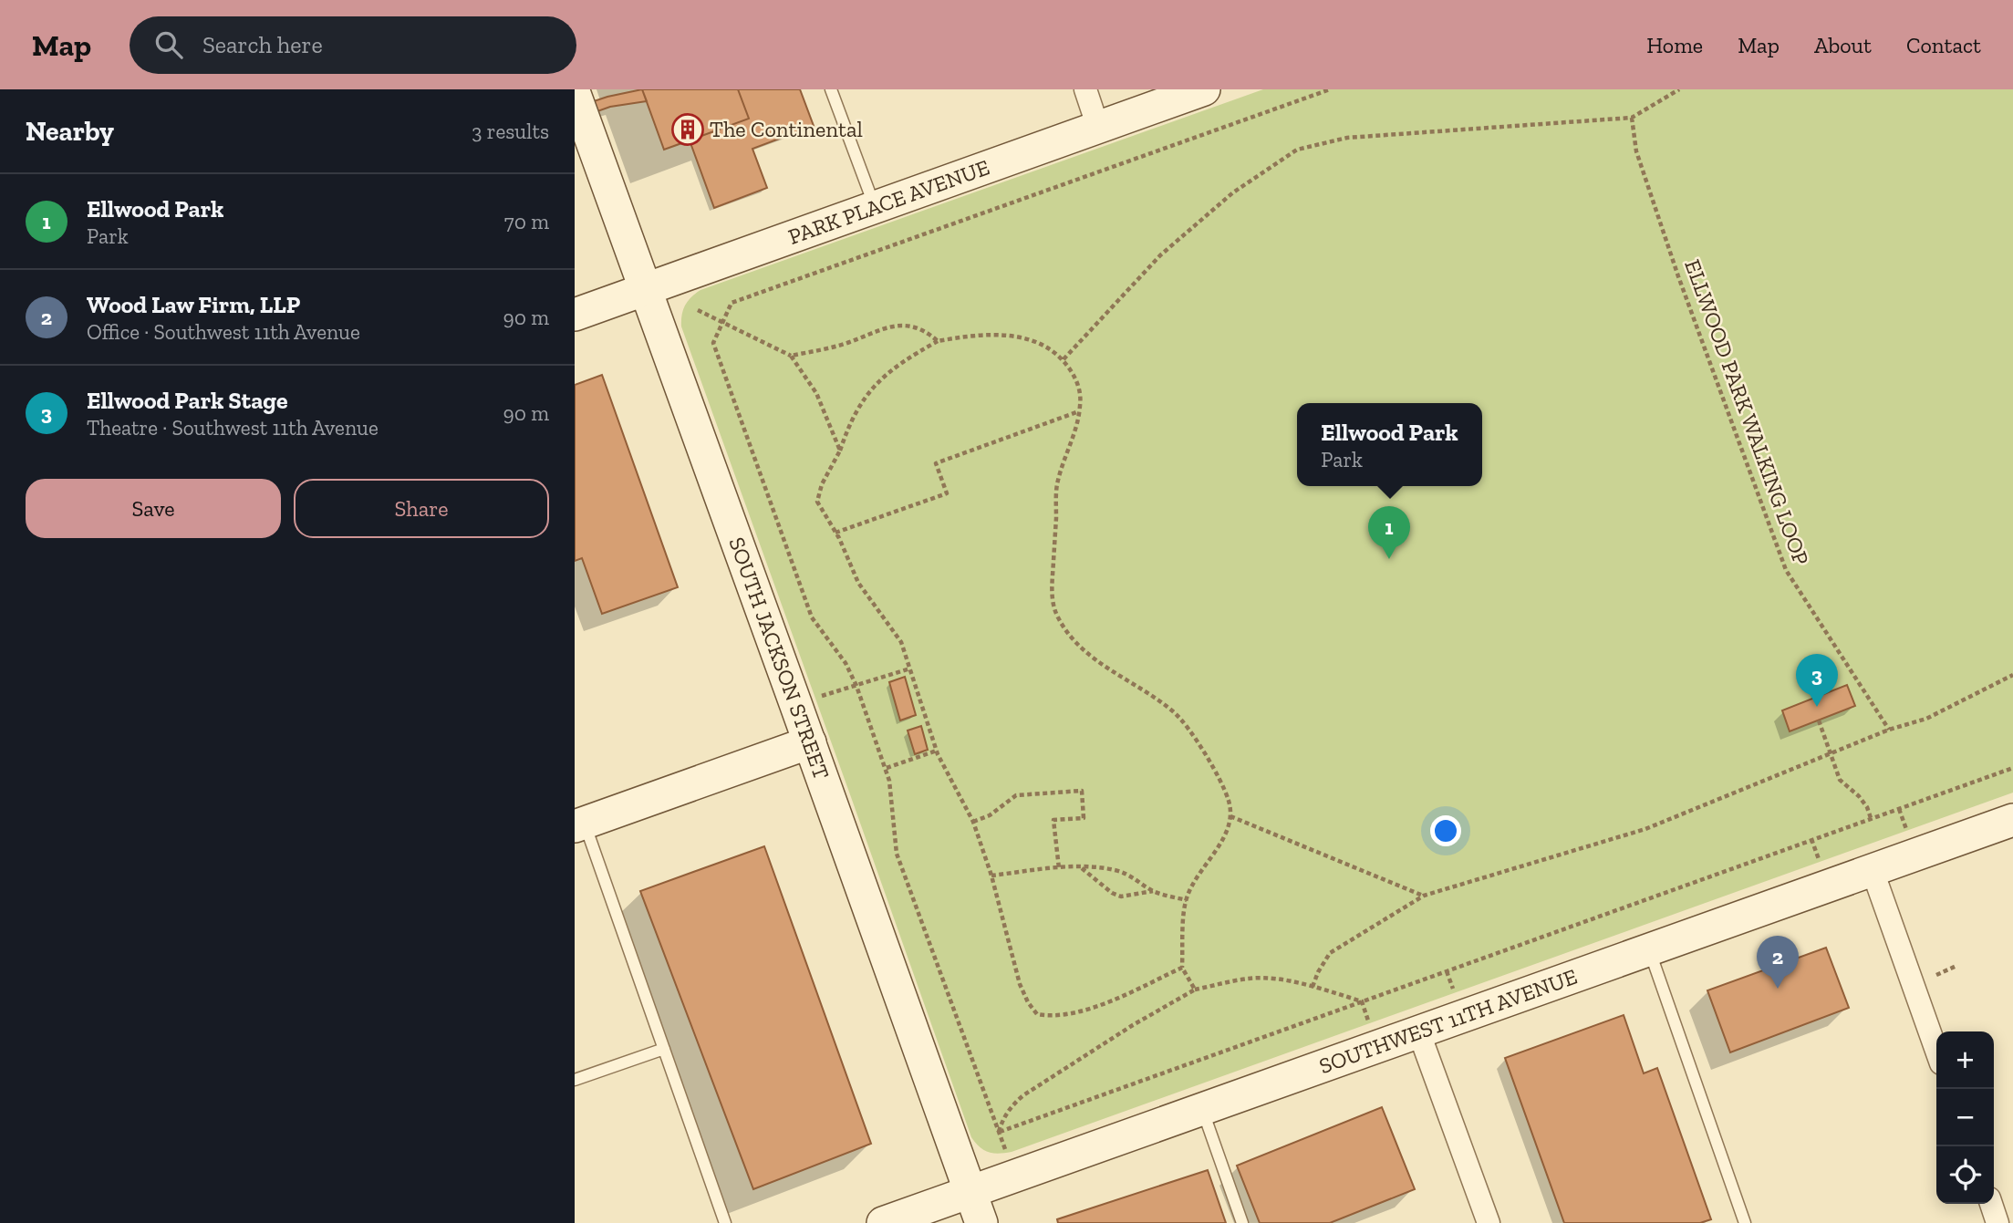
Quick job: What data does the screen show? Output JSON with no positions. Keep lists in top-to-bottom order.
{
  "streets": {
    "street": ["PARK PLACE AVENUE", "SOUTH JACKSON STREET", "SOUTHWEST 11TH AVENUE"],
    "path": ["ELLWOOD PARK WALKING LOOP"]
  },
  "crossings": [
    ["PARK PLACE AVENUE", "SOUTH JACKSON STREET"],
    ["SOUTH JACKSON STREET", "SOUTHWEST 11TH AVENUE"]
  ],
  "places": {
    "building": ["The Continental"]
  },
  "page": {
    "header": "Map",
    "search": "Search here",
    "nav": [
      "Home",
      "Map",
      "About",
      "Contact"
    ],
    "heading": ["Nearby", "3 results"],
    "list": [
      {
        "mark": "1",
        "name": "Ellwood Park",
        "note": "Park",
        "value": "70 m"
      },
      {
        "mark": "2",
        "name": "Wood Law Firm, LLP",
        "note": "Office · Southwest 11th Avenue",
        "value": "90 m"
      },
      {
        "mark": "3",
        "name": "Ellwood Park Stage",
        "note": "Theatre · Southwest 11th Avenue",
        "value": "90 m"
      }
    ],
    "popup": ["Ellwood Park", "Park"],
    "buttons": ["Save", "Share"],
    "pins": ["1", "3", "2"],
    "map_buttons": ["+", "−"]
  }
}
